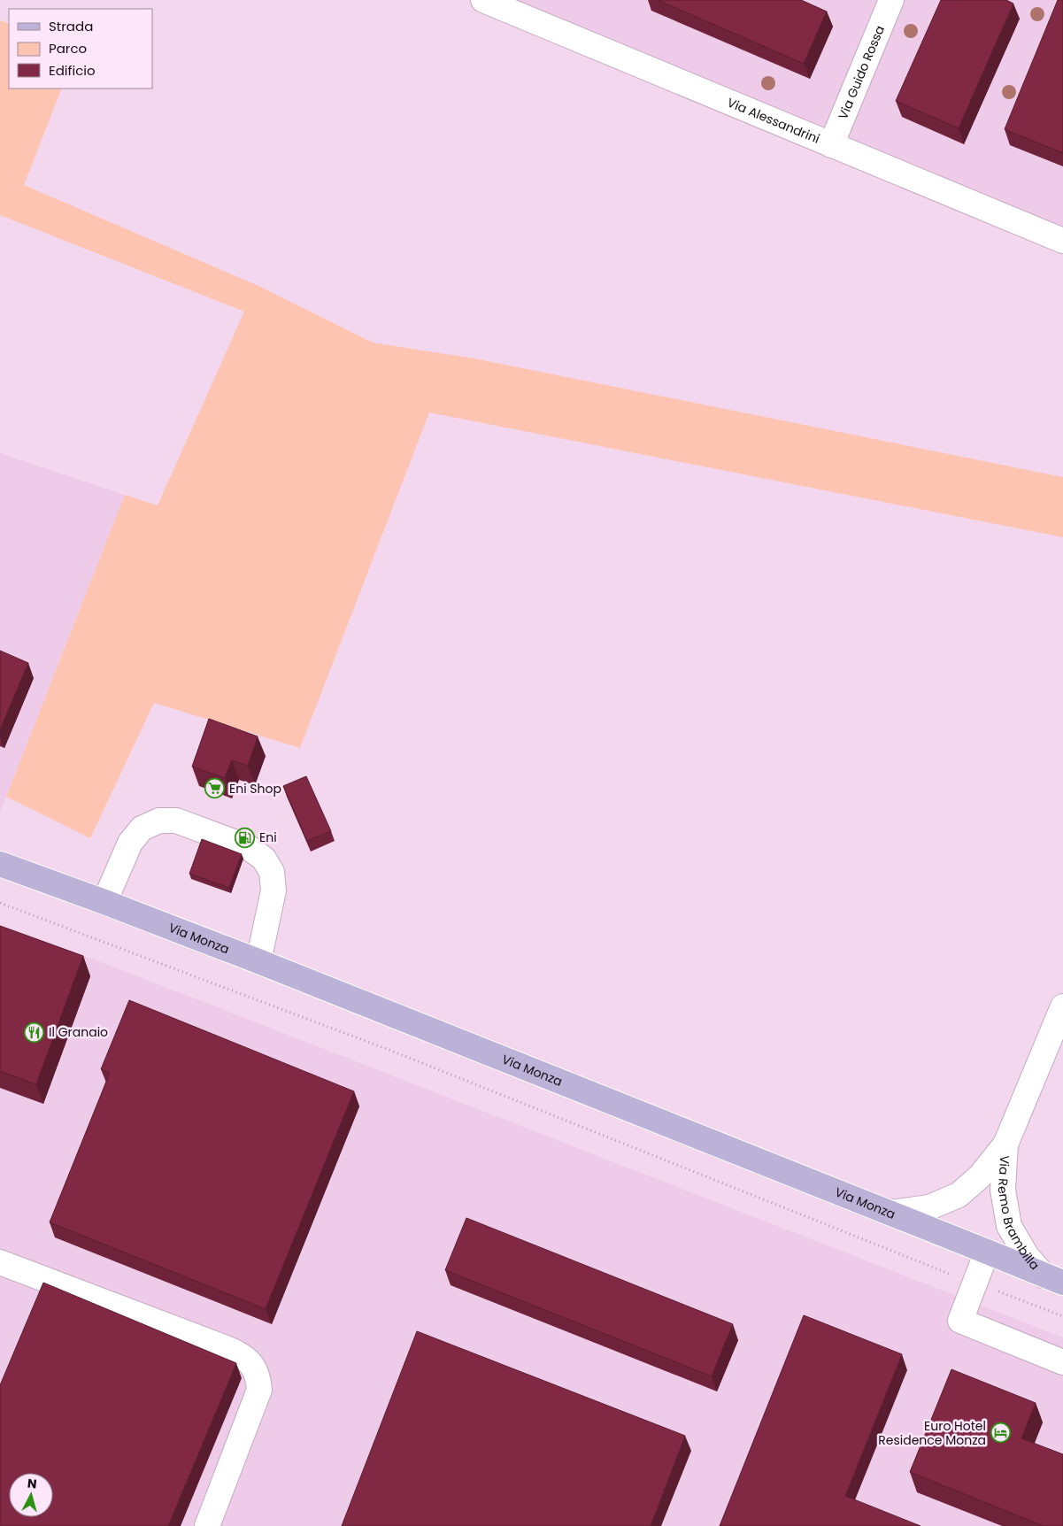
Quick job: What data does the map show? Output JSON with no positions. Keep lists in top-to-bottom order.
{
  "streets": {
    "main road": ["Via Monza"],
    "street": ["Via Guido Rossa", "Via Alessandrini", "Via Remo Brambilla"]
  },
  "crossings": [
    ["Via Guido Rossa", "Via Alessandrini"],
    ["Via Monza", "Via Remo Brambilla"]
  ],
  "places": {
    "supermarket": ["Eni Shop"],
    "fuel station": ["Eni"],
    "restaurant": ["Il Granaio"],
    "hotel": ["Euro Hotel Residence Monza"]
  },
  "legend": ["Strada", "Parco", "Edificio"],
  "north": "top"
}
